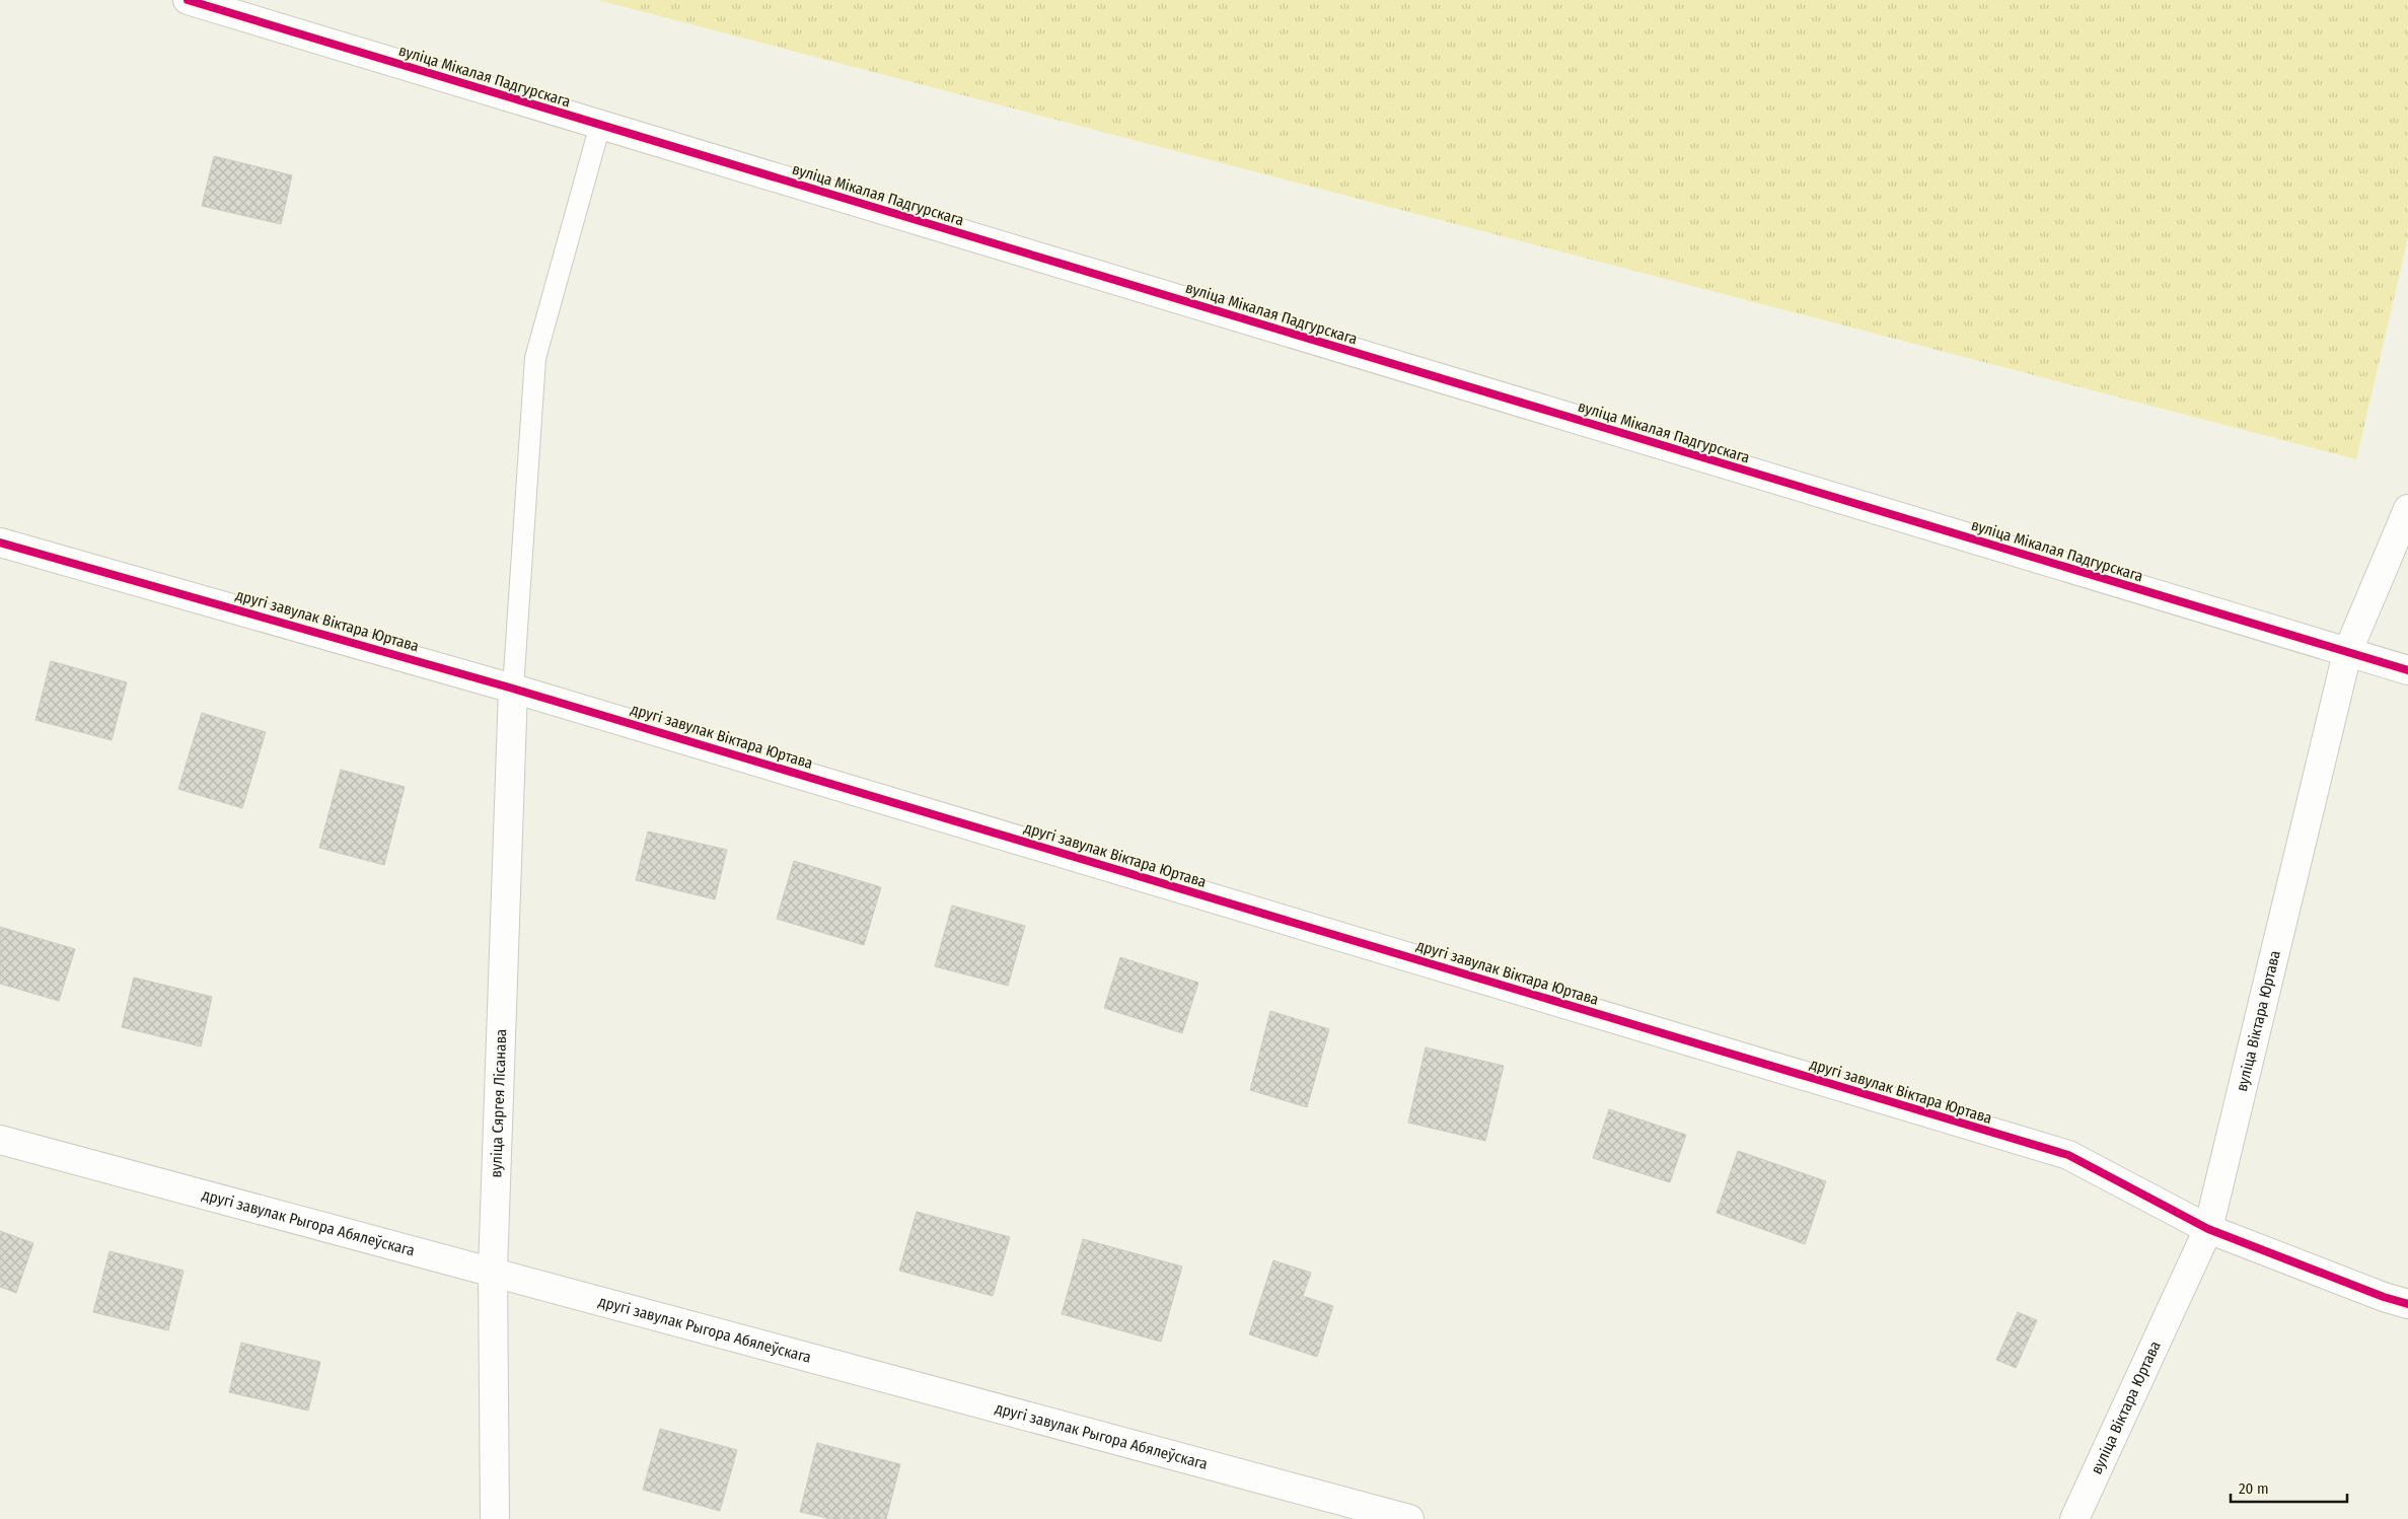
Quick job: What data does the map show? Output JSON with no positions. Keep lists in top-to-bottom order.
{
  "streets": {
    "street": [
      "вуліца Мікалая Падгурскага",
      "другі завулак Віктара Юртава",
      "вуліца Віктара Юртава",
      "вуліца Сяргея Лісанава",
      "другі завулак Рыгора Абялеўскага"
    ]
  },
  "crossings": [
    ["вуліца Мікалая Падгурскага", "вуліца Віктара Юртава"],
    ["другі завулак Віктара Юртава", "вуліца Віктара Юртава"],
    ["другі завулак Віктара Юртава", "вуліца Сяргея Лісанава"],
    ["вуліца Сяргея Лісанава", "другі завулак Рыгора Абялеўскага"]
  ],
  "scale_bar": "20 m"
}
